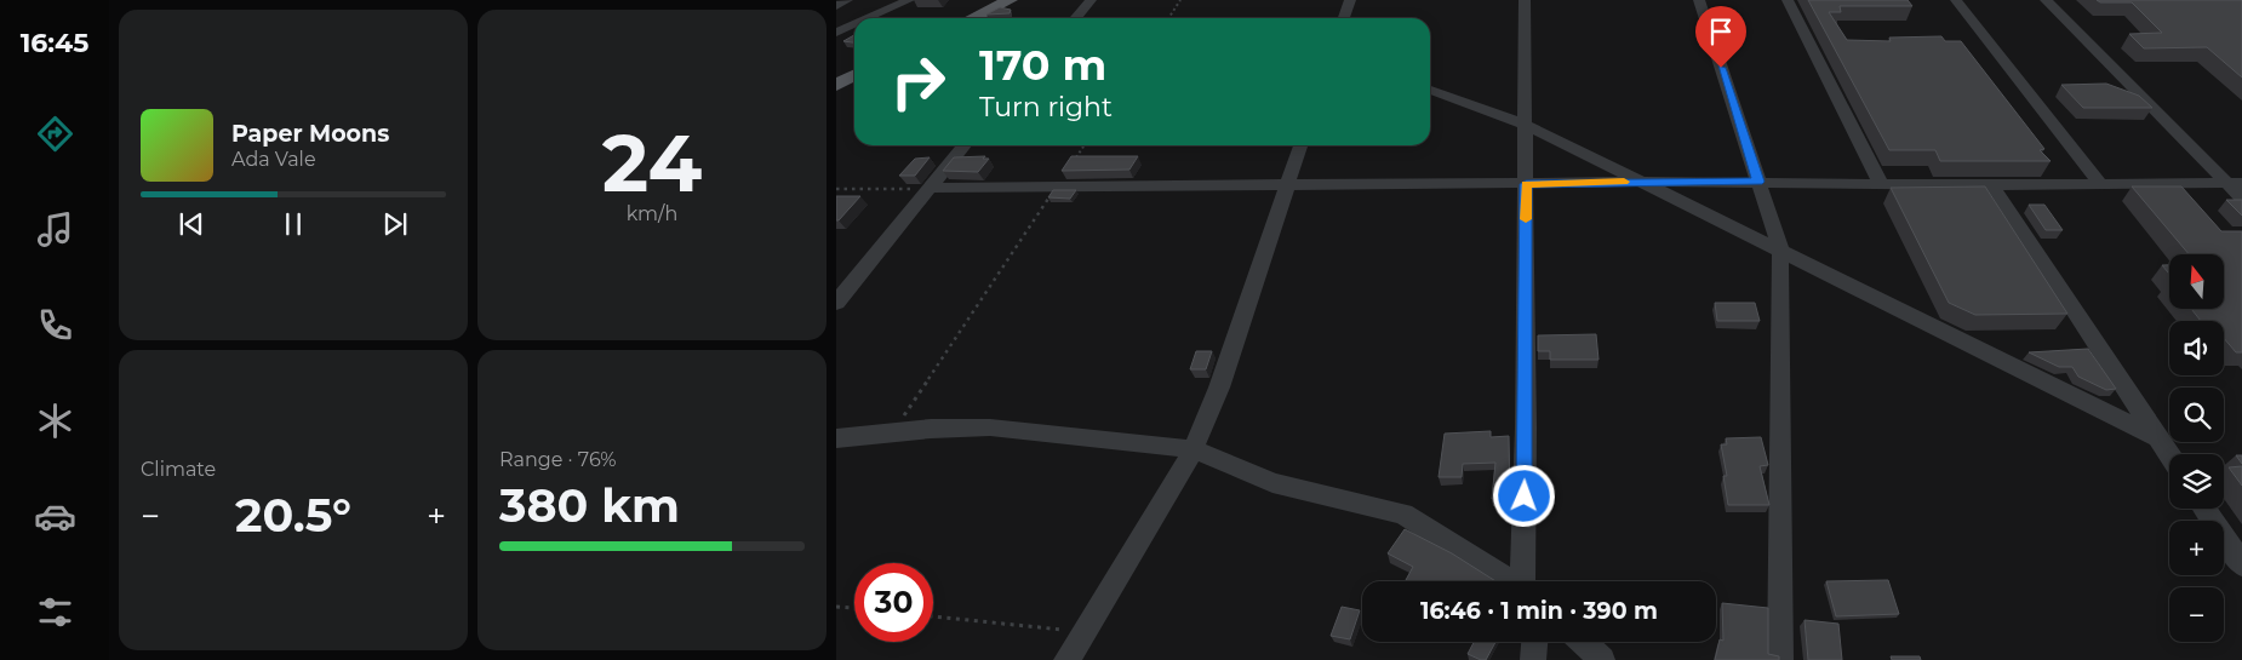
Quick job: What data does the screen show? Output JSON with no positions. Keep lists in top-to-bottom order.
{
  "north": "top",
  "page": {
    "tabs": "16:45",
    "tile": [
      ["24", "km/h"],
      "Climate",
      ["Range · 76%", "380 km"]
    ],
    "turn": ["170 m", "Turn right"],
    "song": ["Paper Moons", "Ada Vale"],
    "map_buttons": ["+", "−"],
    "heat": ["−", "20.5°", "+"],
    "limit": "30",
    "trip": "16:46 · 1 min · 390 m"
  }
}
